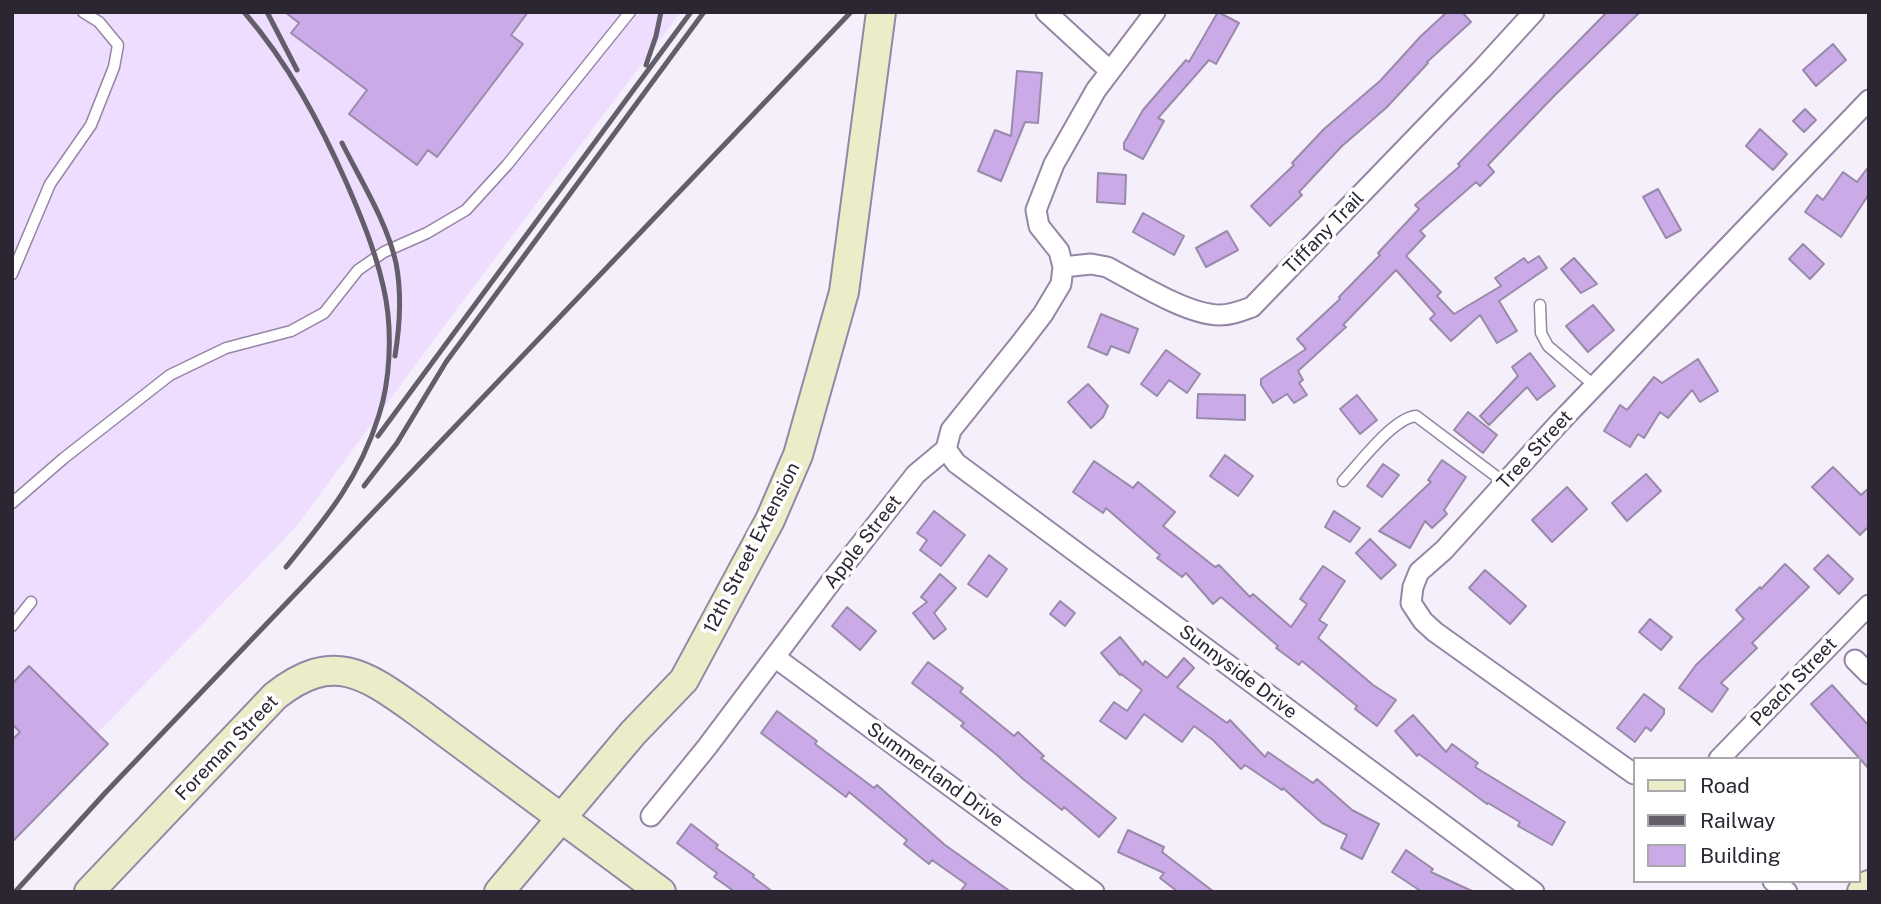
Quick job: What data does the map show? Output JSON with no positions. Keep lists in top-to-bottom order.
{
  "streets": {
    "main road": ["12th Street Extension", "Foreman Street"],
    "street": [
      "Tiffany Trail",
      "Tree Street",
      "Apple Street",
      "Sunnyside Drive",
      "Peach Street",
      "Summerland Drive"
    ]
  },
  "crossings": [
    ["Tiffany Trail", "Apple Street"],
    ["Apple Street", "Sunnyside Drive"],
    ["Apple Street", "Summerland Drive"],
    ["12th Street Extension", "Foreman Street"]
  ],
  "legend": ["Road", "Railway", "Building"]
}
